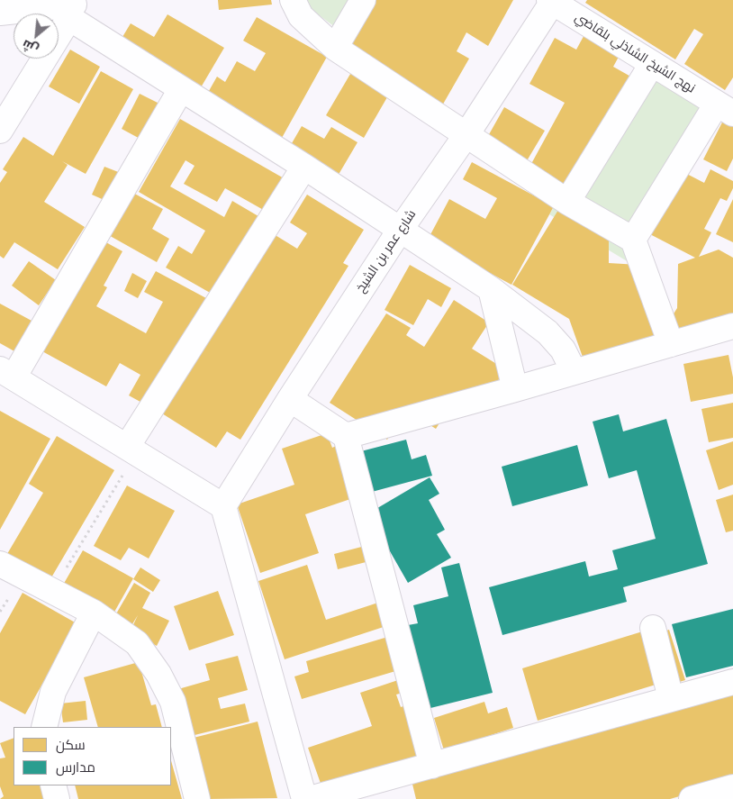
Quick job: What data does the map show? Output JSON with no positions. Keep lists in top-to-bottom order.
{
  "streets": {
    "street": ["نهج الشيخ الشاذلي بلقاضي", "شارع عمر بن الشيخ"]
  },
  "crossings": [
    ["نهج الشيخ الشاذلي بلقاضي", "شارع عمر بن الشيخ"]
  ],
  "legend": ["سكن", "مدارس"],
  "north": "bottom left"
}
